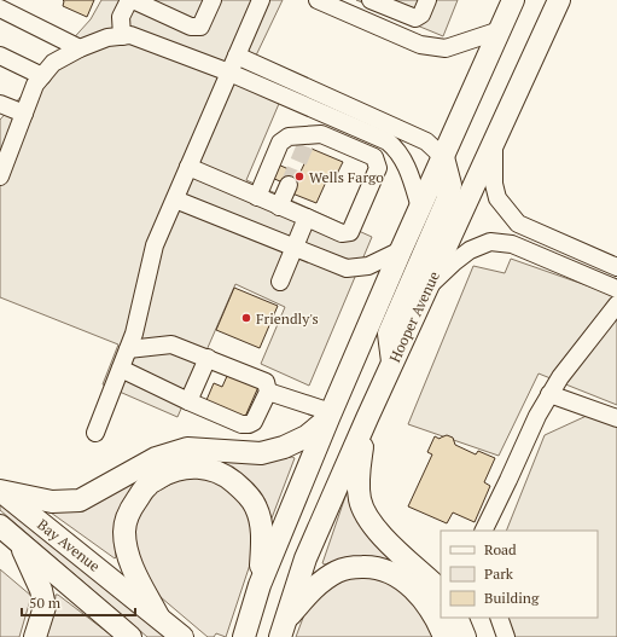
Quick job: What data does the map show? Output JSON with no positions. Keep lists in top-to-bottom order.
{
  "streets": {
    "main road": ["Hooper Avenue", "Bay Avenue"]
  },
  "places": ["Wells Fargo", "Friendly's"],
  "legend": ["Road", "Park", "Building"],
  "scale_bar": "50 m"
}
